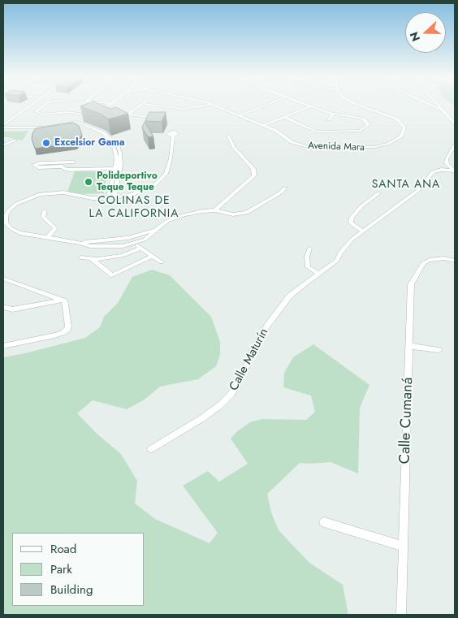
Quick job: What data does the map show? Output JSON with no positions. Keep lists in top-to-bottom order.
{
  "streets": {
    "street": ["Avenida Mara", "Calle Maturín", "Calle Cumaná"]
  },
  "districts": ["SANTA ANA", "COLINAS DE LA CALIFORNIA"],
  "places": ["Excelsior Gama", "Polideportivo Teque Teque"],
  "legend": ["Road", "Park", "Building"],
  "north": "left"
}
